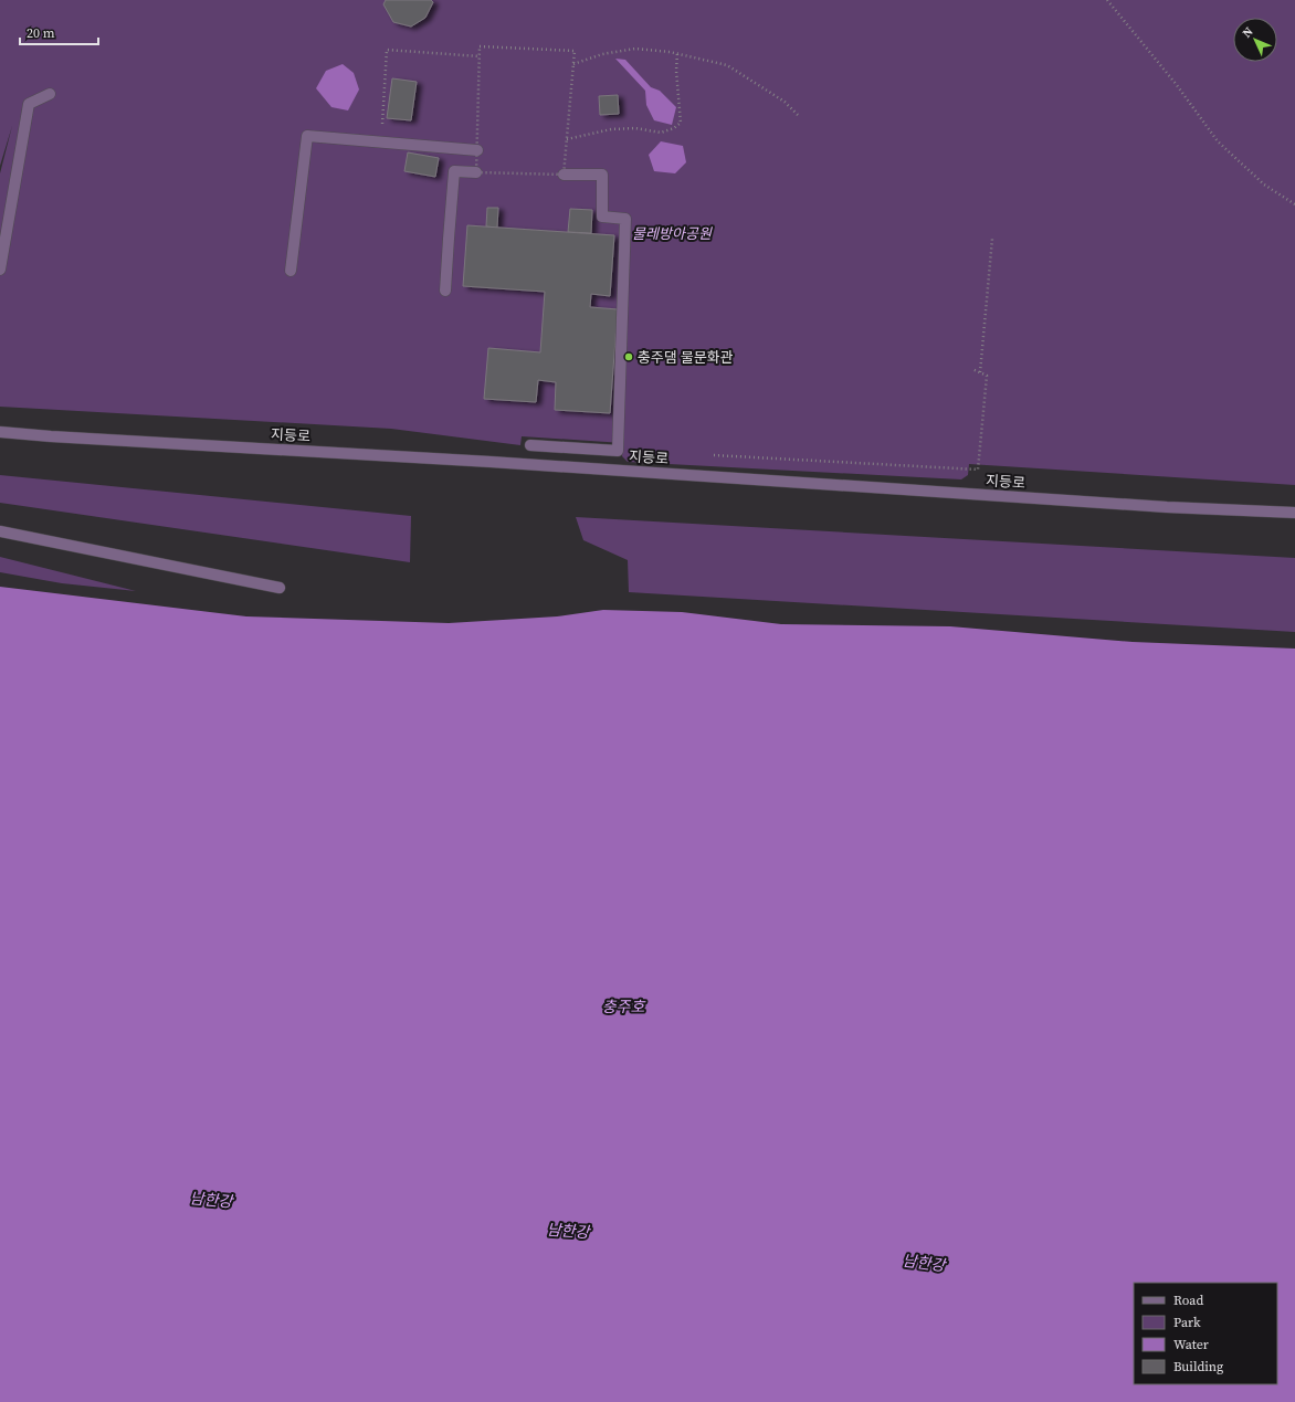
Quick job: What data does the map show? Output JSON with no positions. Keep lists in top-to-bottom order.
{
  "streets": {
    "street": ["지등로"]
  },
  "water": ["충주호", "남한강"],
  "parks": ["물레방아공원"],
  "places": ["충주댐 물문화관"],
  "legend": [
    "Road",
    "Park",
    "Water",
    "Building"
  ],
  "scale_bar": "20 m",
  "north": "top left"
}
